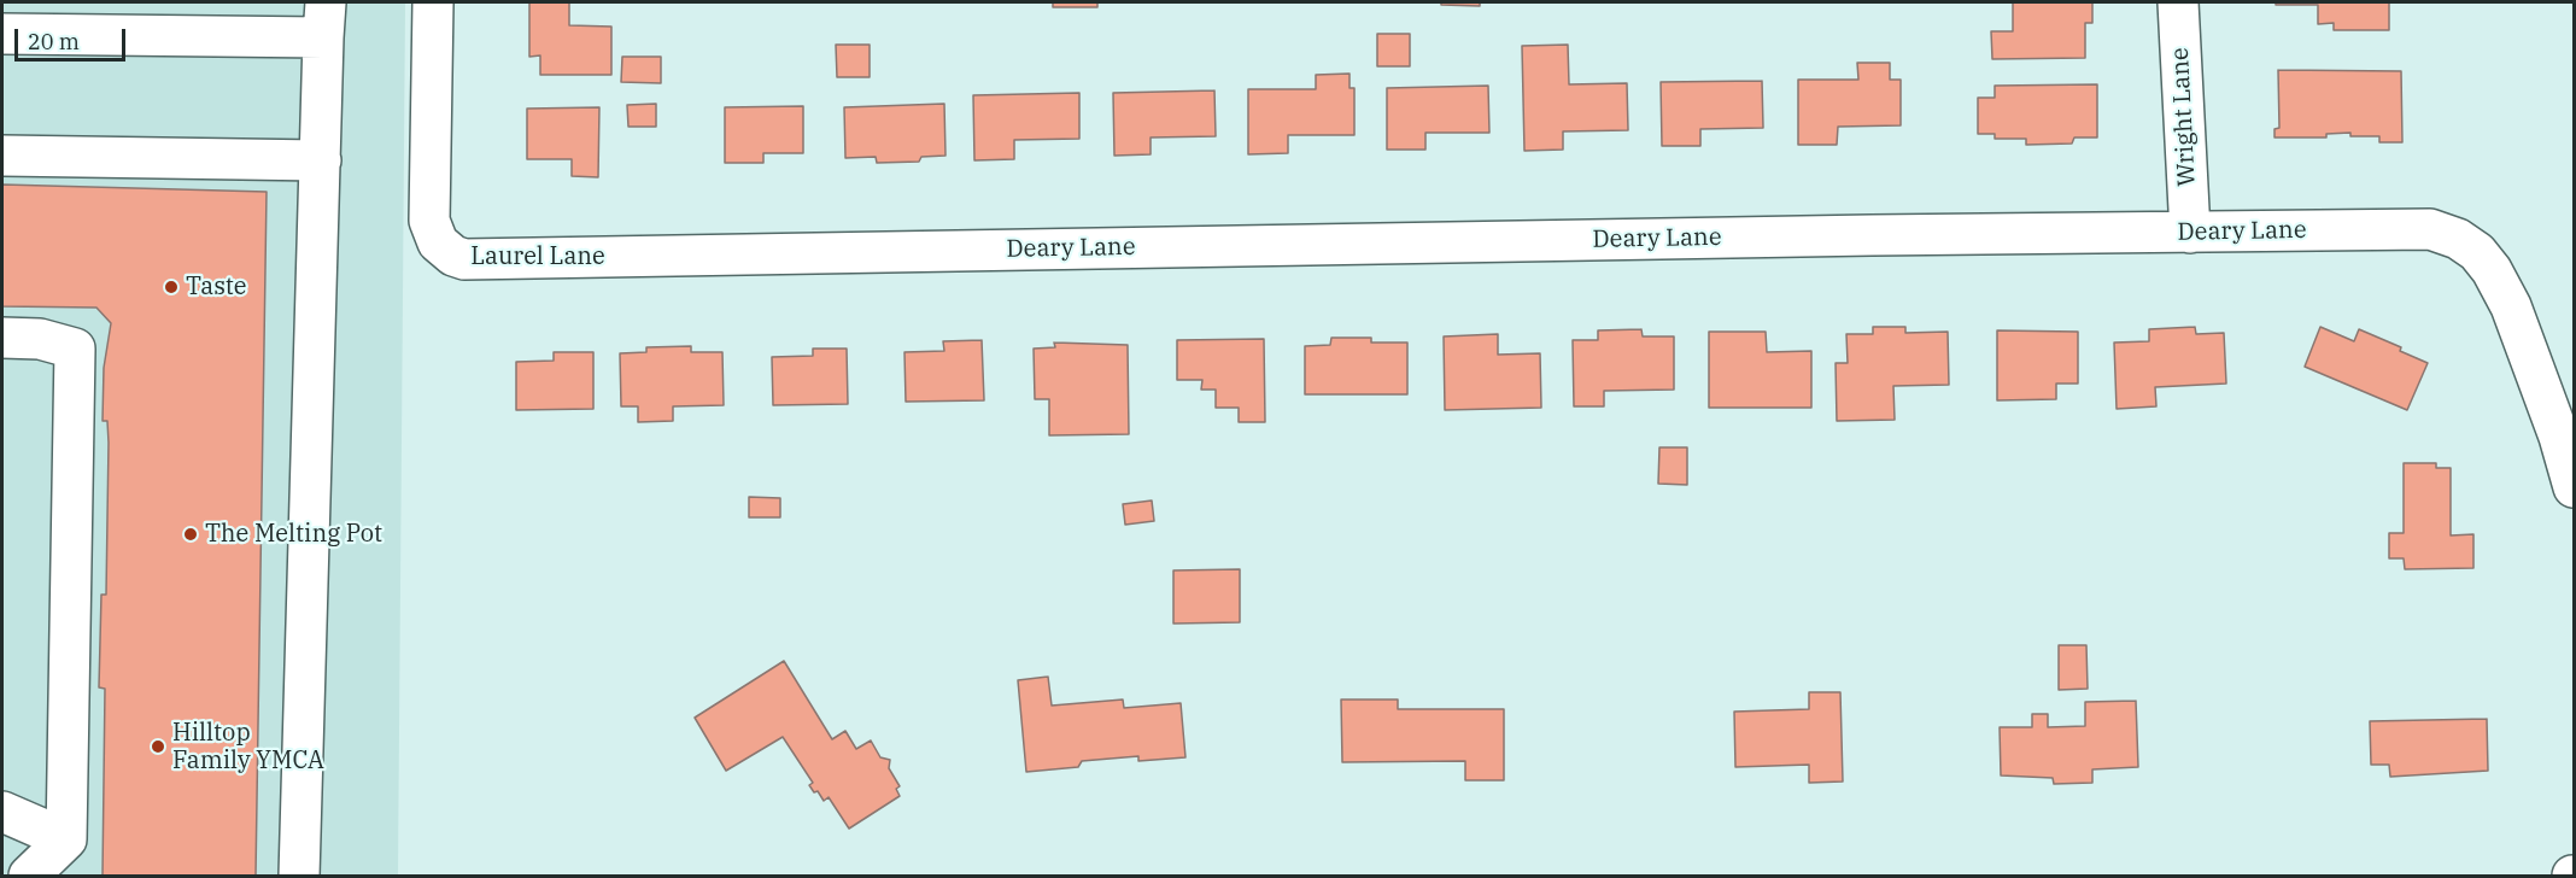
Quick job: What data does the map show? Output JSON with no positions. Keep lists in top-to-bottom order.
{
  "streets": {
    "street": ["Wright Lane", "Deary Lane", "Laurel Lane"]
  },
  "crossings": [
    ["Wright Lane", "Deary Lane"],
    ["Deary Lane", "Laurel Lane"]
  ],
  "places": ["Taste", "The Melting Pot", "Hilltop Family YMCA"],
  "scale_bar": "20 m"
}
